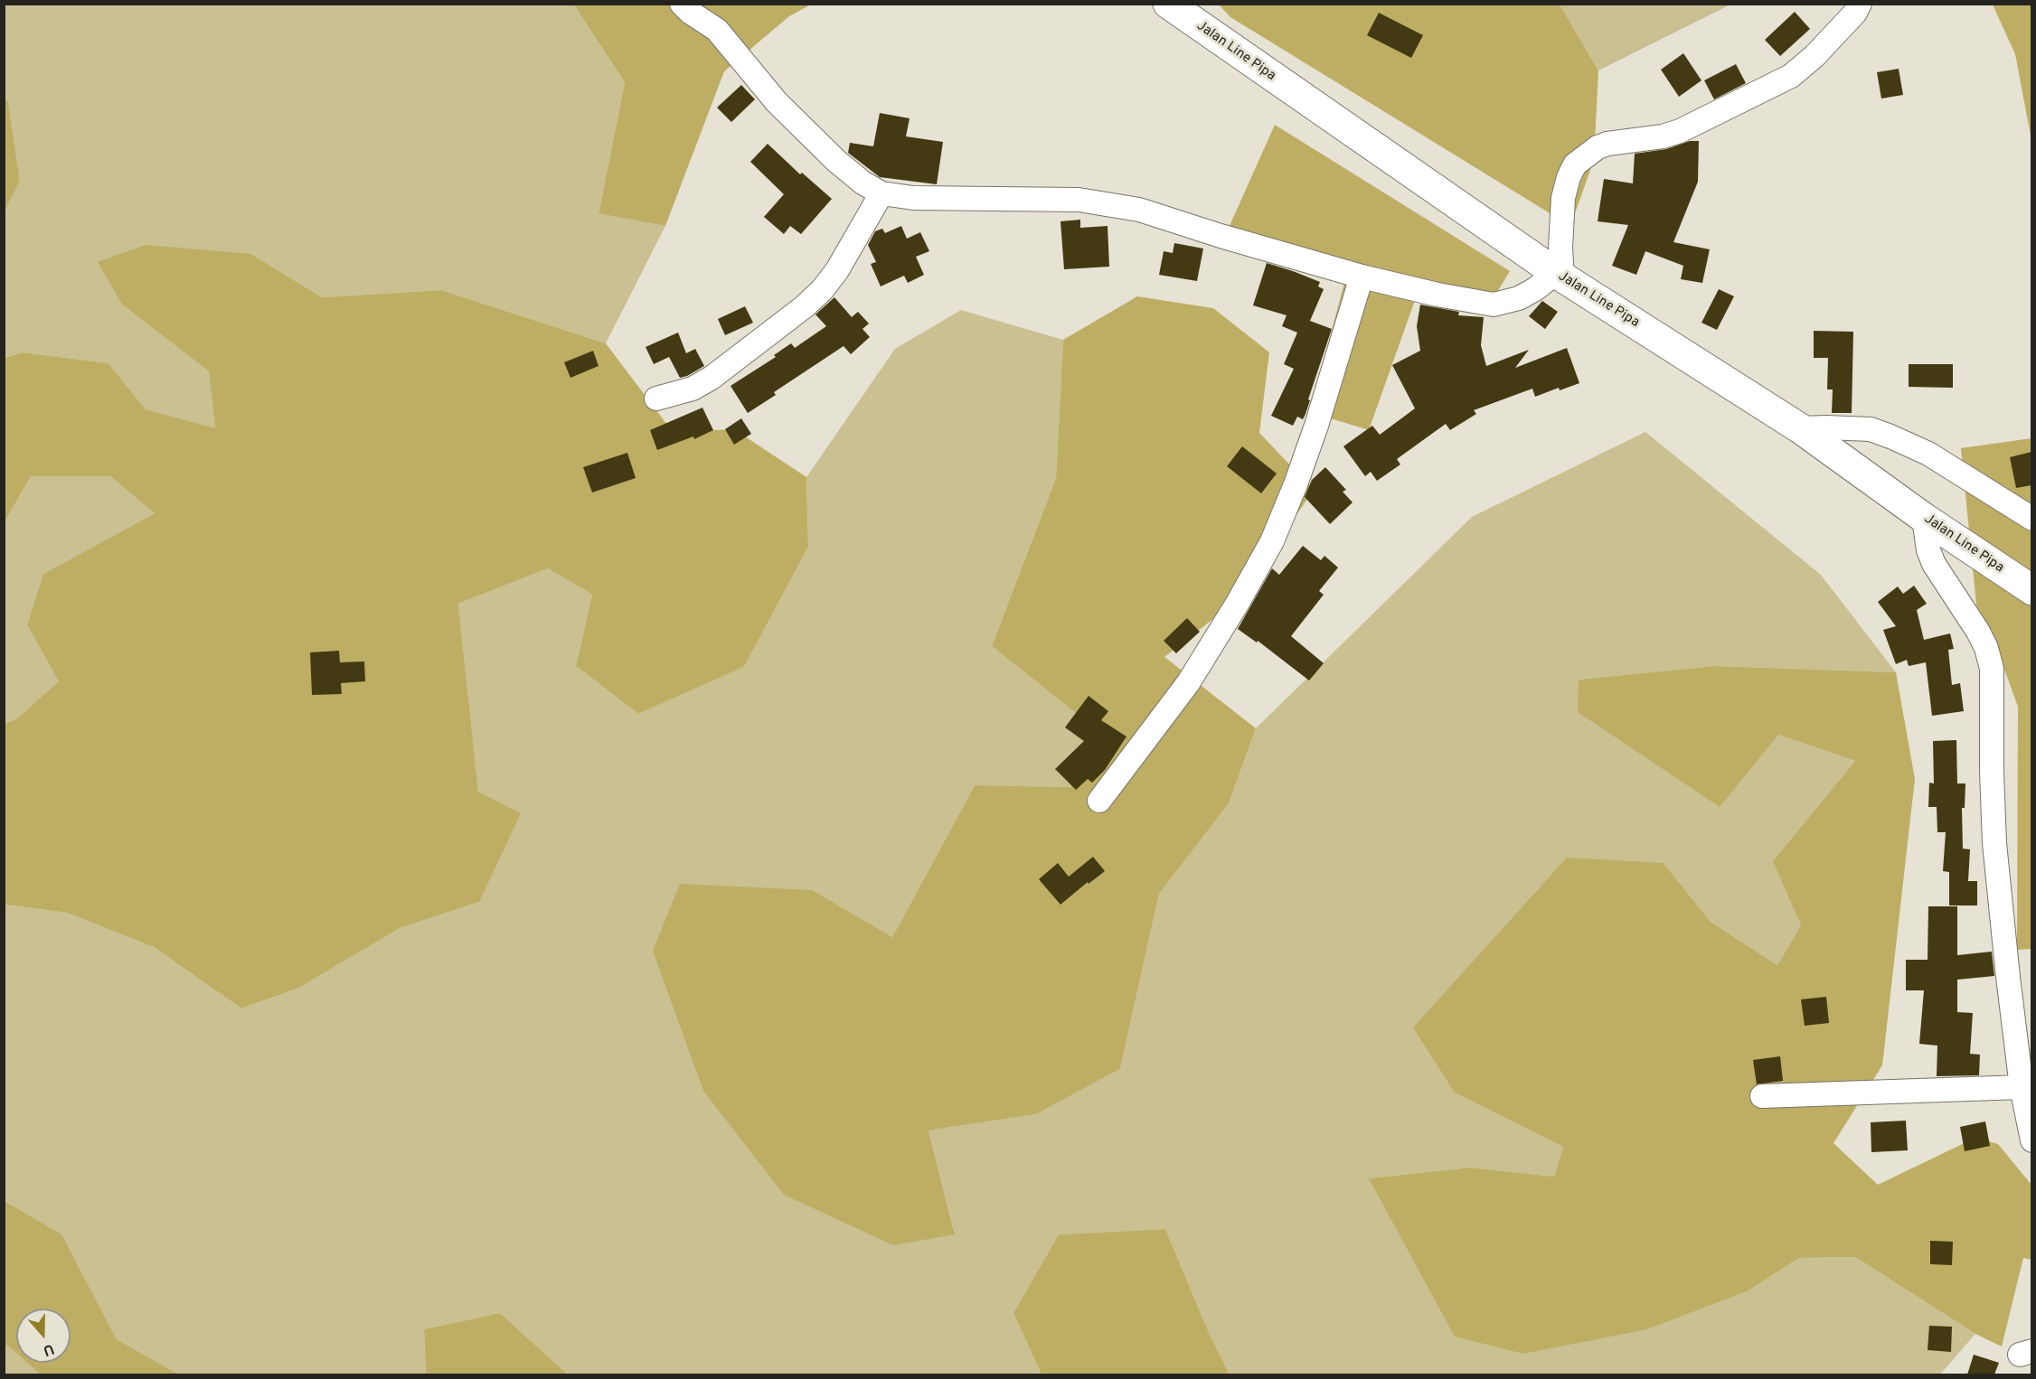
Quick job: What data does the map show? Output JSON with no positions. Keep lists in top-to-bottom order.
{
  "streets": {
    "main road": ["Jalan Line Pipa"]
  },
  "north": "bottom"
}
